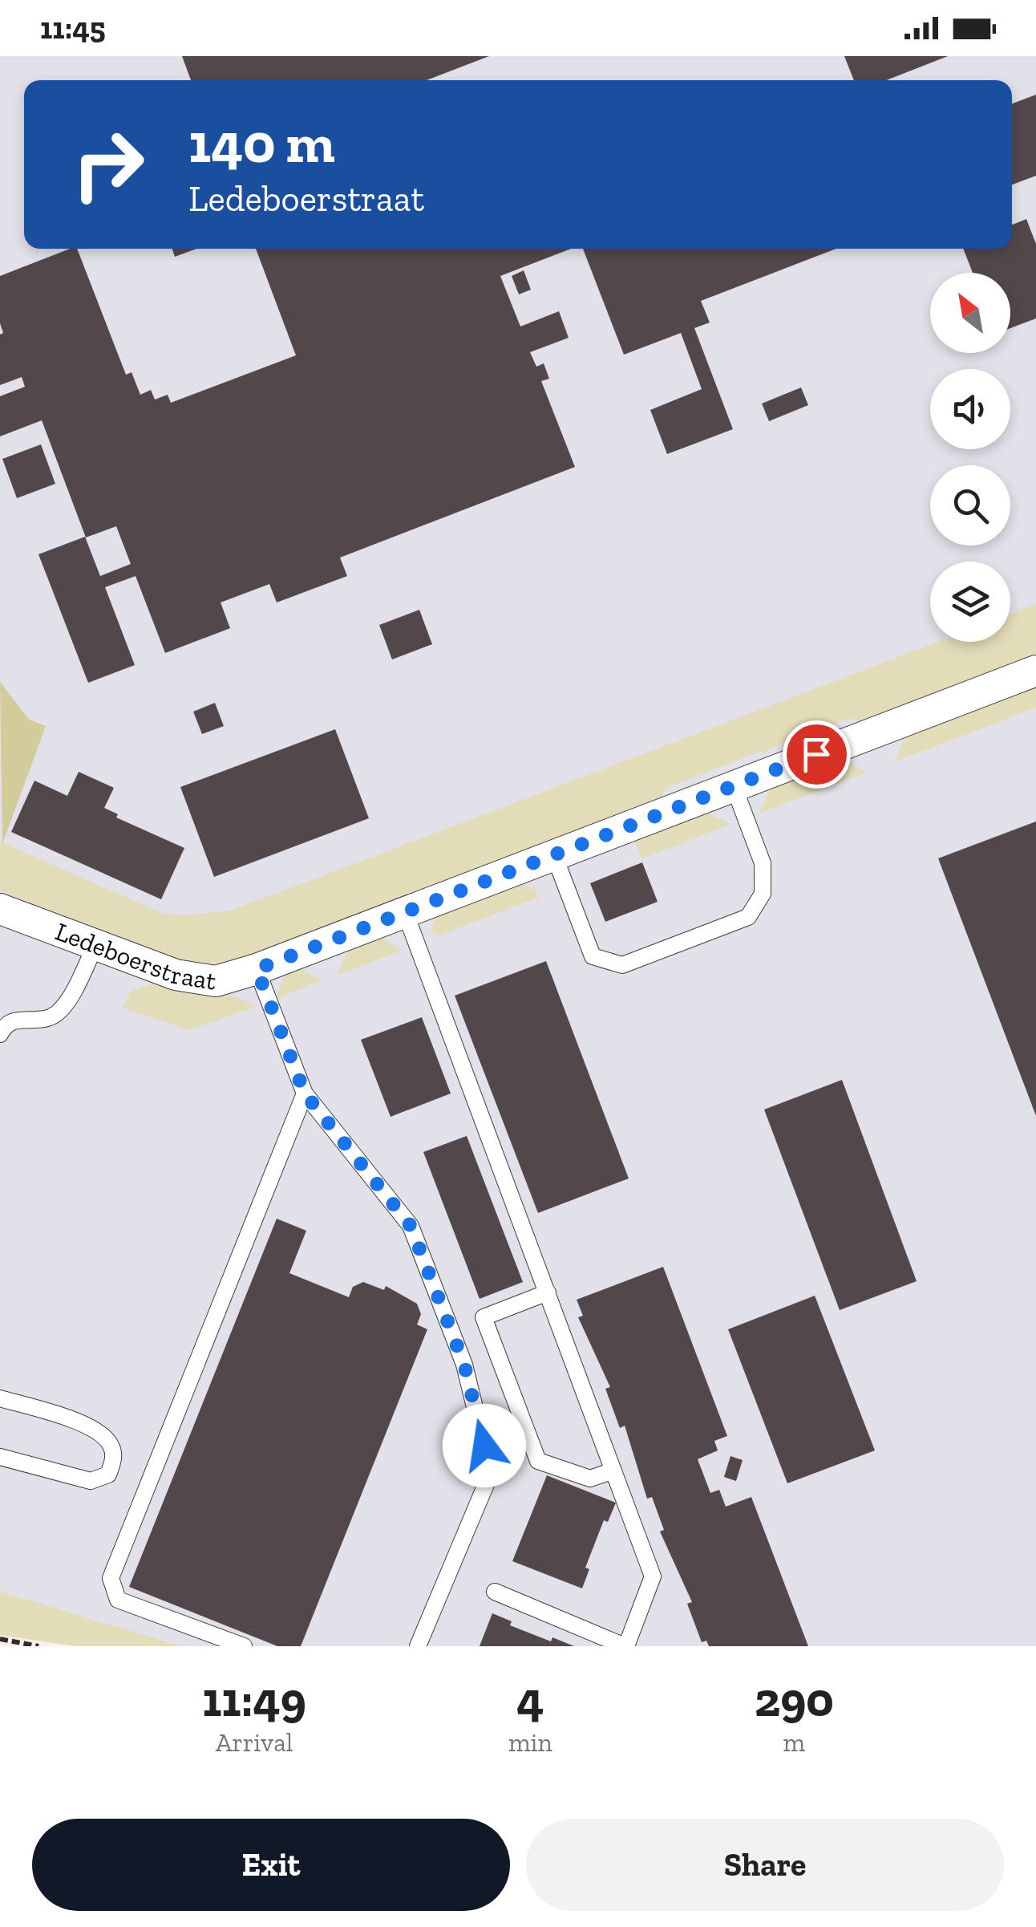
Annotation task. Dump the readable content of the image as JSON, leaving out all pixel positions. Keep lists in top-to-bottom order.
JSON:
{
  "streets": {
    "street": ["Ledeboerstraat"]
  },
  "north": "top left",
  "page": {
    "status": "11:45",
    "turn": ["140 m", "Ledeboerstraat"],
    "eta": [
      "11:49",
      "Arrival",
      "4",
      "min",
      "290",
      "m"
    ],
    "buttons": ["Exit", "Share"]
  }
}
